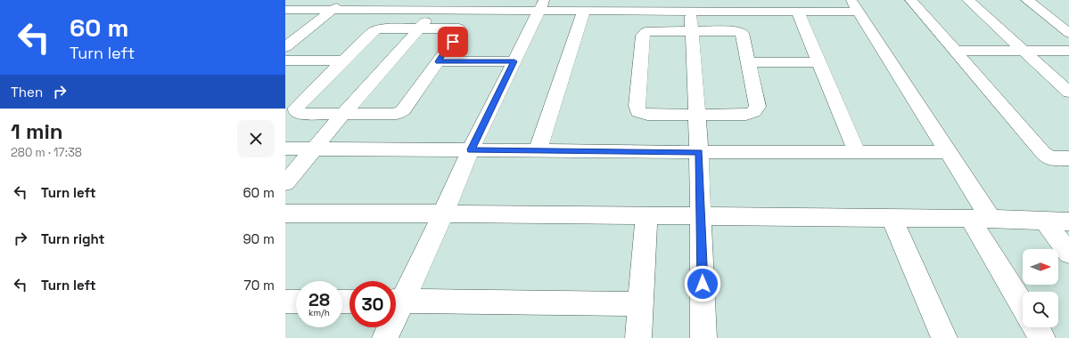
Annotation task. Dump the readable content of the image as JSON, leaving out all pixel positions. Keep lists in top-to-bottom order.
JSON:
{
  "north": "right",
  "page": {
    "turn": ["60 m", "Turn left"],
    "then": "Then",
    "heading": ["1 min", "280 m · 17:38"],
    "list": [
      {
        "name": "Turn left",
        "value": "60 m"
      },
      {
        "name": "Turn right",
        "value": "90 m"
      },
      {
        "name": "Turn left",
        "value": "70 m"
      }
    ],
    "speed": "28 km/h",
    "limit": "30"
  }
}
